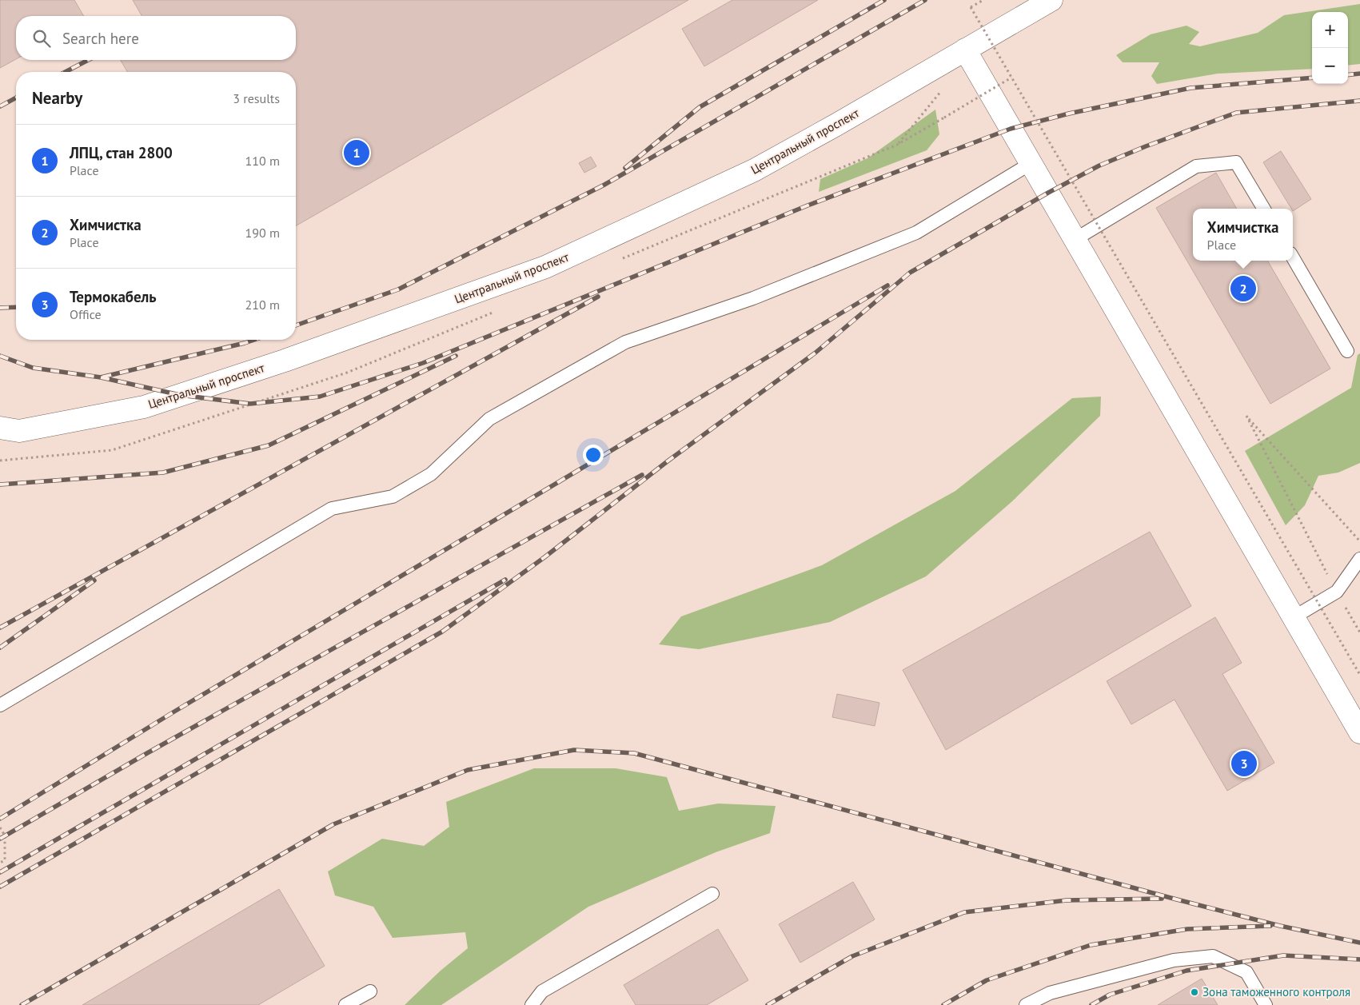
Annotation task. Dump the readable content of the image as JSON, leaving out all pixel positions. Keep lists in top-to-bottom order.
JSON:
{
  "streets": {
    "street": ["Центральный проспект"]
  },
  "places": ["Зона таможенного контроля"],
  "page": {
    "map_buttons": ["+", "−"],
    "search": "Search here",
    "heading": ["Nearby", "3 results"],
    "list": [
      {
        "mark": "1",
        "name": "ЛПЦ, стан 2800",
        "note": "Place",
        "value": "110 m"
      },
      {
        "mark": "2",
        "name": "Химчистка",
        "note": "Place",
        "value": "190 m"
      },
      {
        "mark": "3",
        "name": "Термокабель",
        "note": "Office",
        "value": "210 m"
      }
    ],
    "pins": ["1", "2", "3"],
    "popup": ["Химчистка", "Place"]
  }
}
